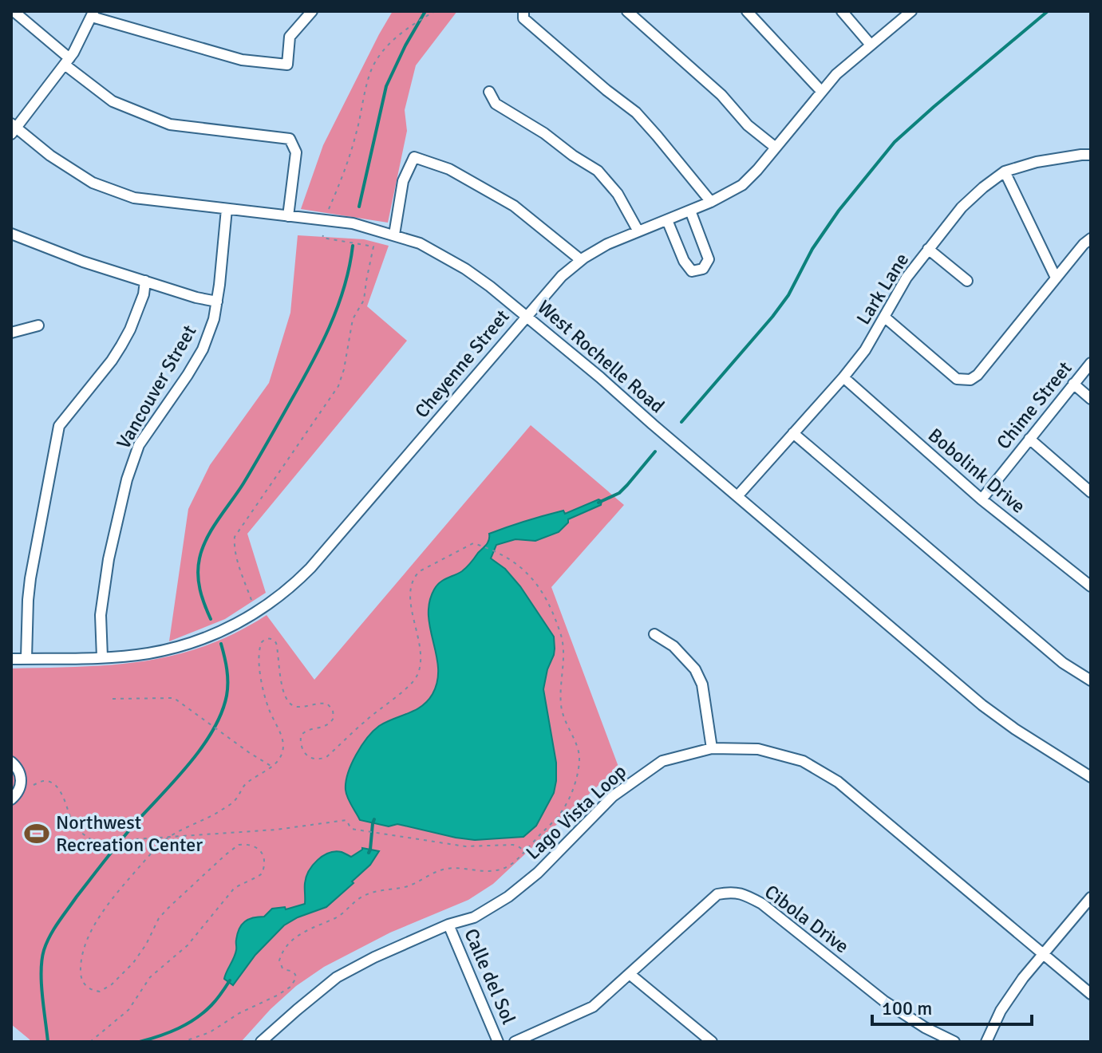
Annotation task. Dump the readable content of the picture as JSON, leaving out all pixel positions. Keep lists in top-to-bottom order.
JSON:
{
  "streets": {
    "street": [
      "Lark Lane",
      "West Rochelle Road",
      "Cheyenne Street",
      "Vancouver Street",
      "Chime Street",
      "Bobolink Drive",
      "Lago Vista Loop",
      "Cibola Drive",
      "Calle del Sol"
    ]
  },
  "crossings": [
    ["Lark Lane", "West Rochelle Road"],
    ["Lark Lane", "Bobolink Drive"],
    ["West Rochelle Road", "Cheyenne Street"],
    ["West Rochelle Road", "Vancouver Street"],
    ["Cheyenne Street", "Vancouver Street"],
    ["Chime Street", "Bobolink Drive"],
    ["Lago Vista Loop", "Calle del Sol"]
  ],
  "places": {
    "sports": ["Northwest Recreation Center"]
  },
  "scale_bar": "100 m"
}
